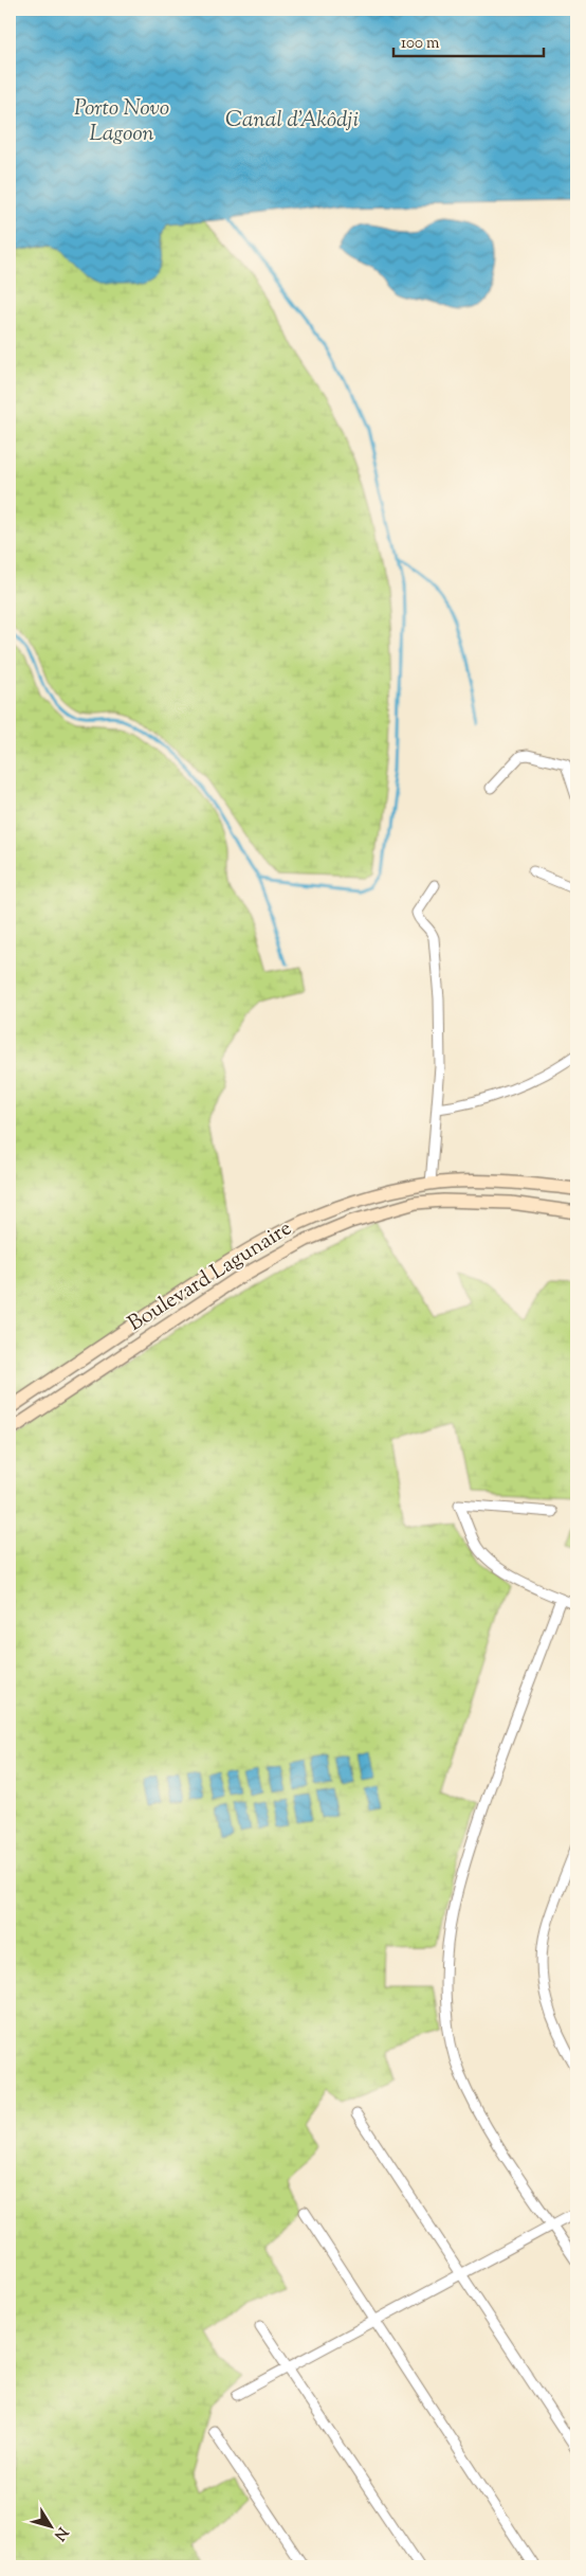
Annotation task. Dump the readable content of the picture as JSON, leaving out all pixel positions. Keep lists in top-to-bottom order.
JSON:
{
  "streets": {
    "main road": ["Boulevard Lagunaire"]
  },
  "water": ["Porto Novo Lagoon", "Canal d'Akôdji"],
  "scale_bar": "100 m",
  "north": "bottom right"
}
